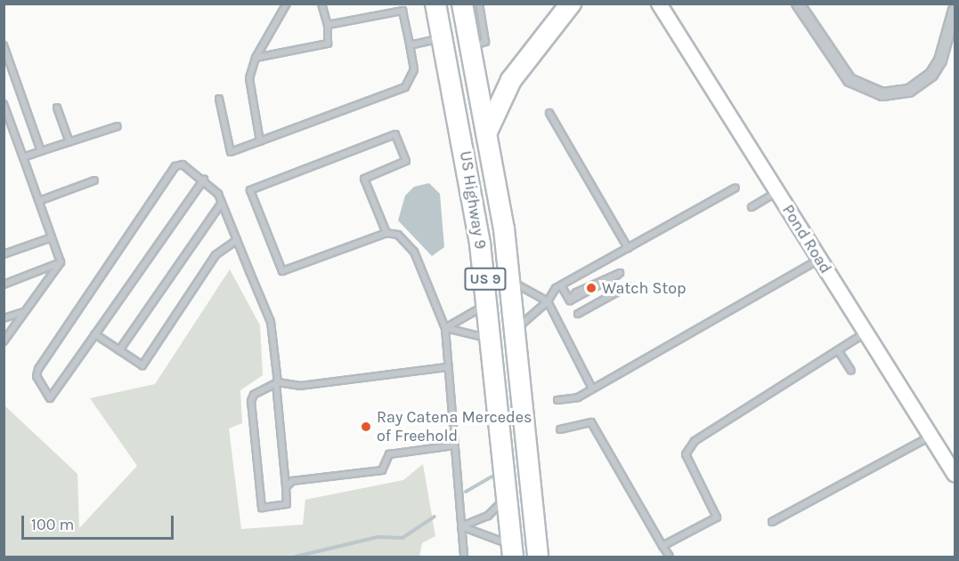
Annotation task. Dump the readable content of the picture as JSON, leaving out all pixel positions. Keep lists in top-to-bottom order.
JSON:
{
  "streets": {
    "highway": ["US Highway 9", "US 9"],
    "street": ["Pond Road"]
  },
  "places": ["Watch Stop", "Ray Catena Mercedes of Freehold"],
  "scale_bar": "100 m"
}
